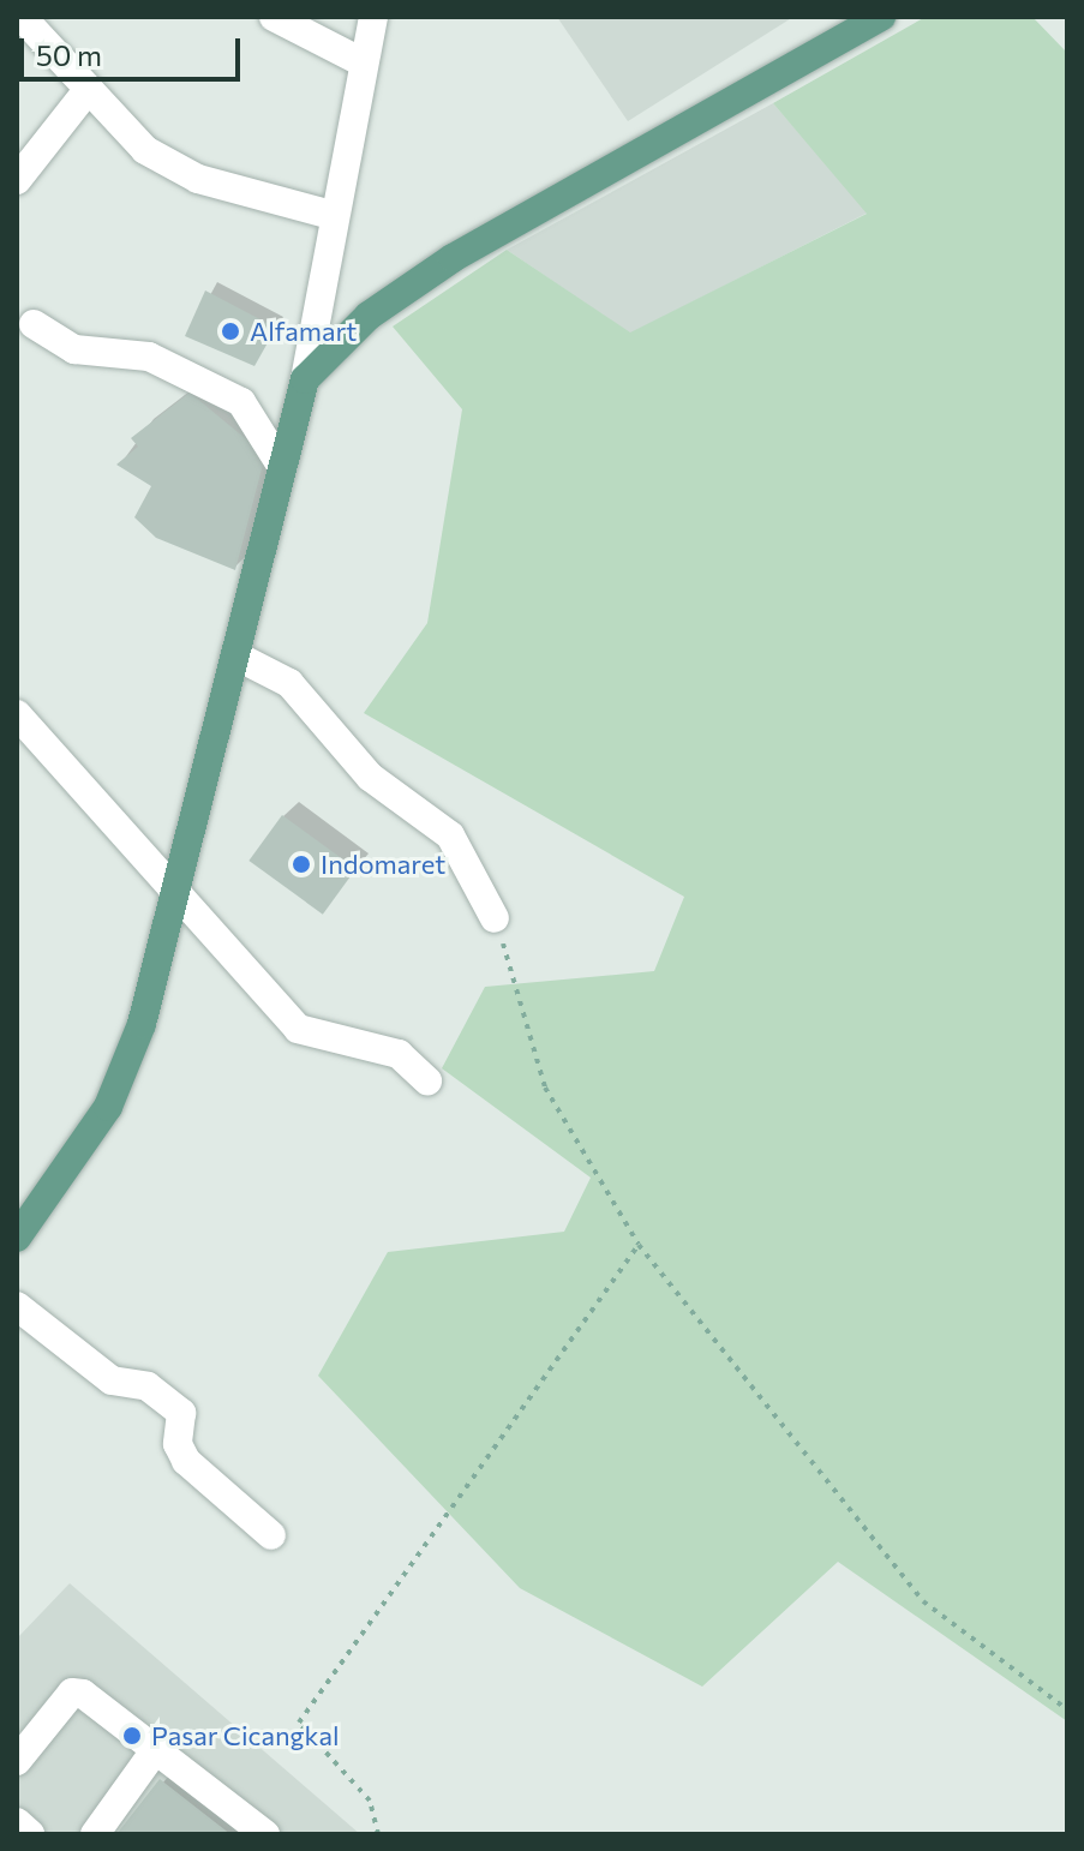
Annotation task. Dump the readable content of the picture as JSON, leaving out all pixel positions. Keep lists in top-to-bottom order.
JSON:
{
  "places": ["Alfamart", "Indomaret", "Pasar Cicangkal"],
  "scale_bar": "50 m"
}
